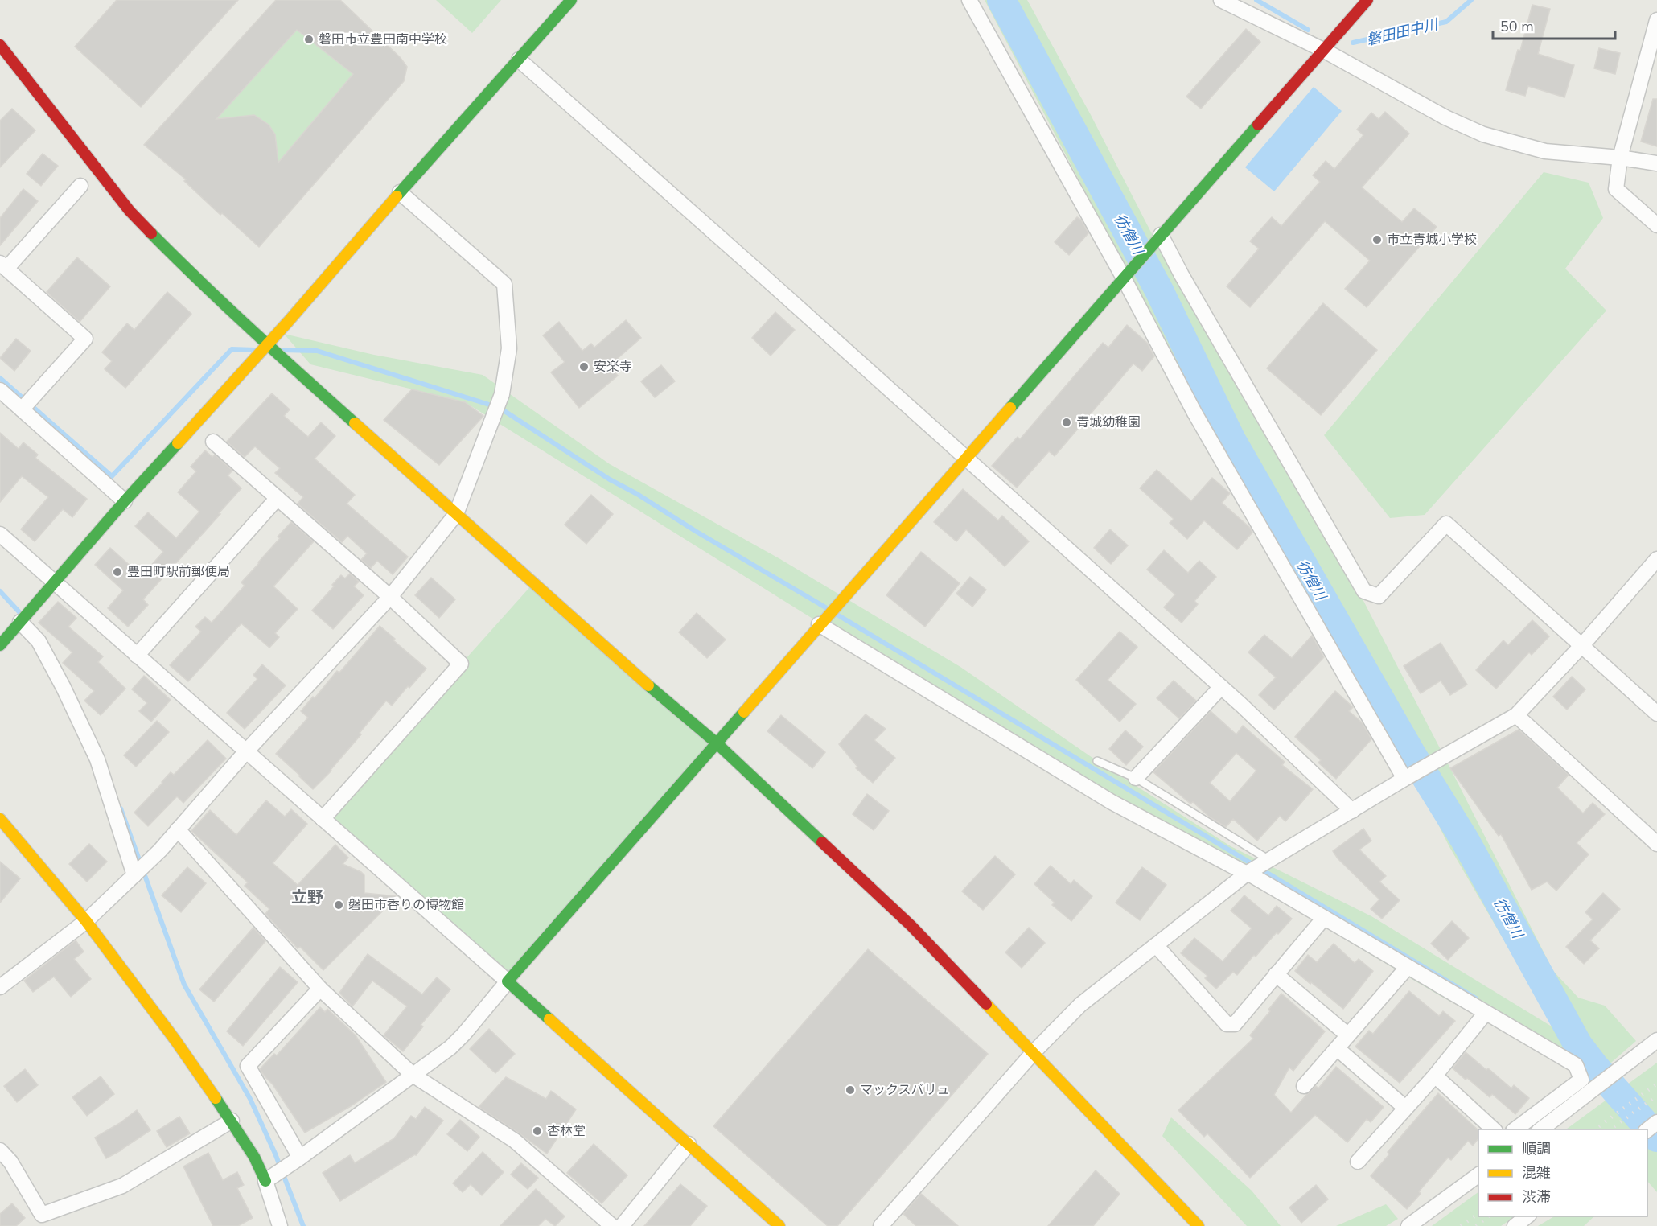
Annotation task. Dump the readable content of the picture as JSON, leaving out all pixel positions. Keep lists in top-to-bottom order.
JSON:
{
  "districts": ["立野"],
  "water": ["磐田田中川", "彷僧川"],
  "places": [
    "磐田市立豊田南中学校",
    "市立青城小学校",
    "安楽寺",
    "青城幼稚園",
    "豊田町駅前郵便局",
    "磐田市香りの博物館",
    "マックスバリュ",
    "杏林堂"
  ],
  "legend": ["順調", "混雑", "渋滞"],
  "scale_bar": "50 m"
}
